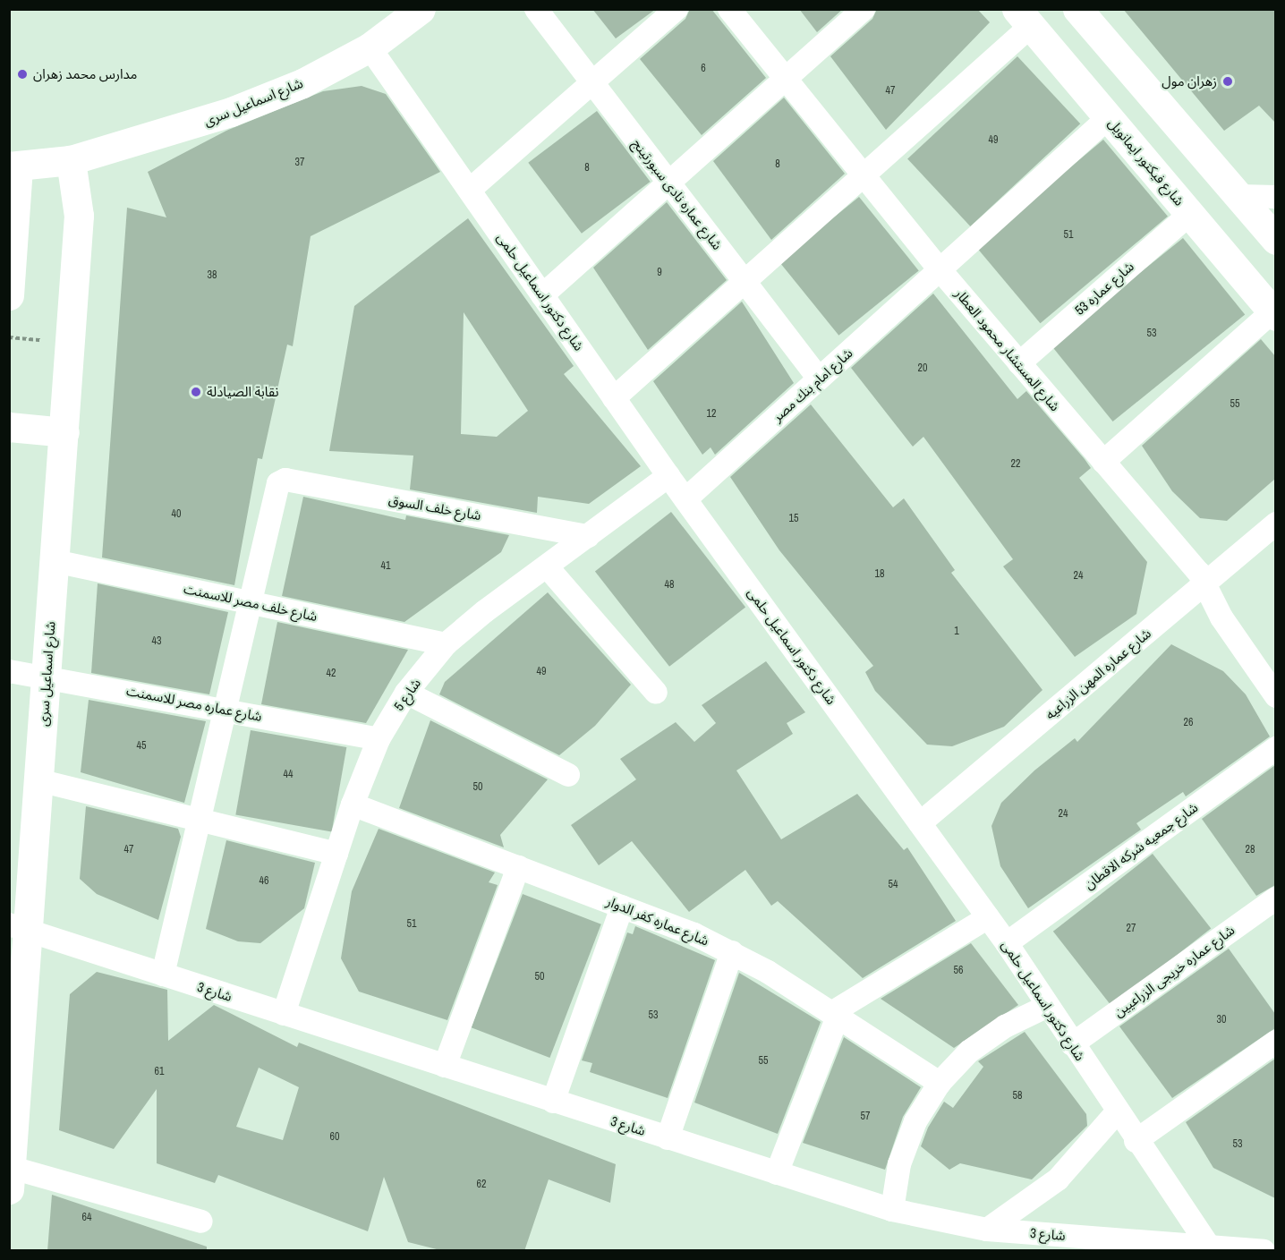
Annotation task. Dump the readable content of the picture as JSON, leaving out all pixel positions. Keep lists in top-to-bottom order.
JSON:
{
  "streets": {
    "street": [
      "شارع اسماعيل سرى",
      "شارع فيكتور ايمانويل",
      "شارع عماره نادى سبورتينج",
      "شارع عماره 53",
      "شارع دكتور اسماعيل حلمى",
      "شارع المستشار محمود العطار",
      "شارع امام بنك مصر",
      "شارع خلف السوق",
      "شارع خلف مصر للاسمنت",
      "شارع عماره المهن الزراعيه",
      "شارع 5",
      "شارع عماره مصر للاسمنت",
      "شارع جمعيه شركه الاقطان",
      "شارع عماره كفر الدوار",
      "شارع عماره خريجى الزراعيين",
      "شارع 3"
    ]
  },
  "crossings": [
    ["شارع اسماعيل سرى", "شارع دكتور اسماعيل حلمى"],
    ["شارع اسماعيل سرى", "شارع خلف مصر للاسمنت"],
    ["شارع اسماعيل سرى", "شارع عماره مصر للاسمنت"],
    ["شارع اسماعيل سرى", "شارع 3"],
    ["شارع فيكتور ايمانويل", "شارع عماره 53"],
    ["شارع فيكتور ايمانويل", "شارع امام بنك مصر"],
    ["شارع عماره نادى سبورتينج", "شارع امام بنك مصر"],
    ["شارع عماره 53", "شارع المستشار محمود العطار"],
    ["شارع دكتور اسماعيل حلمى", "شارع امام بنك مصر"],
    ["شارع دكتور اسماعيل حلمى", "شارع عماره المهن الزراعيه"],
    ["شارع دكتور اسماعيل حلمى", "شارع 5"],
    ["شارع دكتور اسماعيل حلمى", "شارع جمعيه شركه الاقطان"],
    ["شارع دكتور اسماعيل حلمى", "شارع عماره خريجى الزراعيين"],
    ["شارع دكتور اسماعيل حلمى", "شارع 3"],
    ["شارع المستشار محمود العطار", "شارع امام بنك مصر"],
    ["شارع المستشار محمود العطار", "شارع عماره المهن الزراعيه"],
    ["شارع خلف السوق", "شارع خلف مصر للاسمنت"],
    ["شارع خلف السوق", "شارع 5"],
    ["شارع خلف مصر للاسمنت", "شارع 5"],
    ["شارع 5", "شارع عماره مصر للاسمنت"],
    ["شارع 5", "شارع عماره كفر الدوار"],
    ["شارع 5", "شارع 3"]
  ],
  "places": ["مدارس محمد زهران", "زهران مول", "نقابة الصيادلة"],
  "house_numbers": [
    "6",
    "47",
    "49",
    "37",
    "8",
    "8",
    "51",
    "9",
    "38",
    "53",
    "20",
    "55",
    "12",
    "22",
    "40",
    "15",
    "41",
    "18",
    "24",
    "48",
    "1",
    "43",
    "49",
    "42",
    "26",
    "45",
    "44",
    "50",
    "24",
    "47",
    "28",
    "46",
    "54",
    "51",
    "27",
    "56",
    "50",
    "53",
    "30",
    "55",
    "61",
    "58",
    "57",
    "60",
    "53",
    "62",
    "64"
  ]
}
